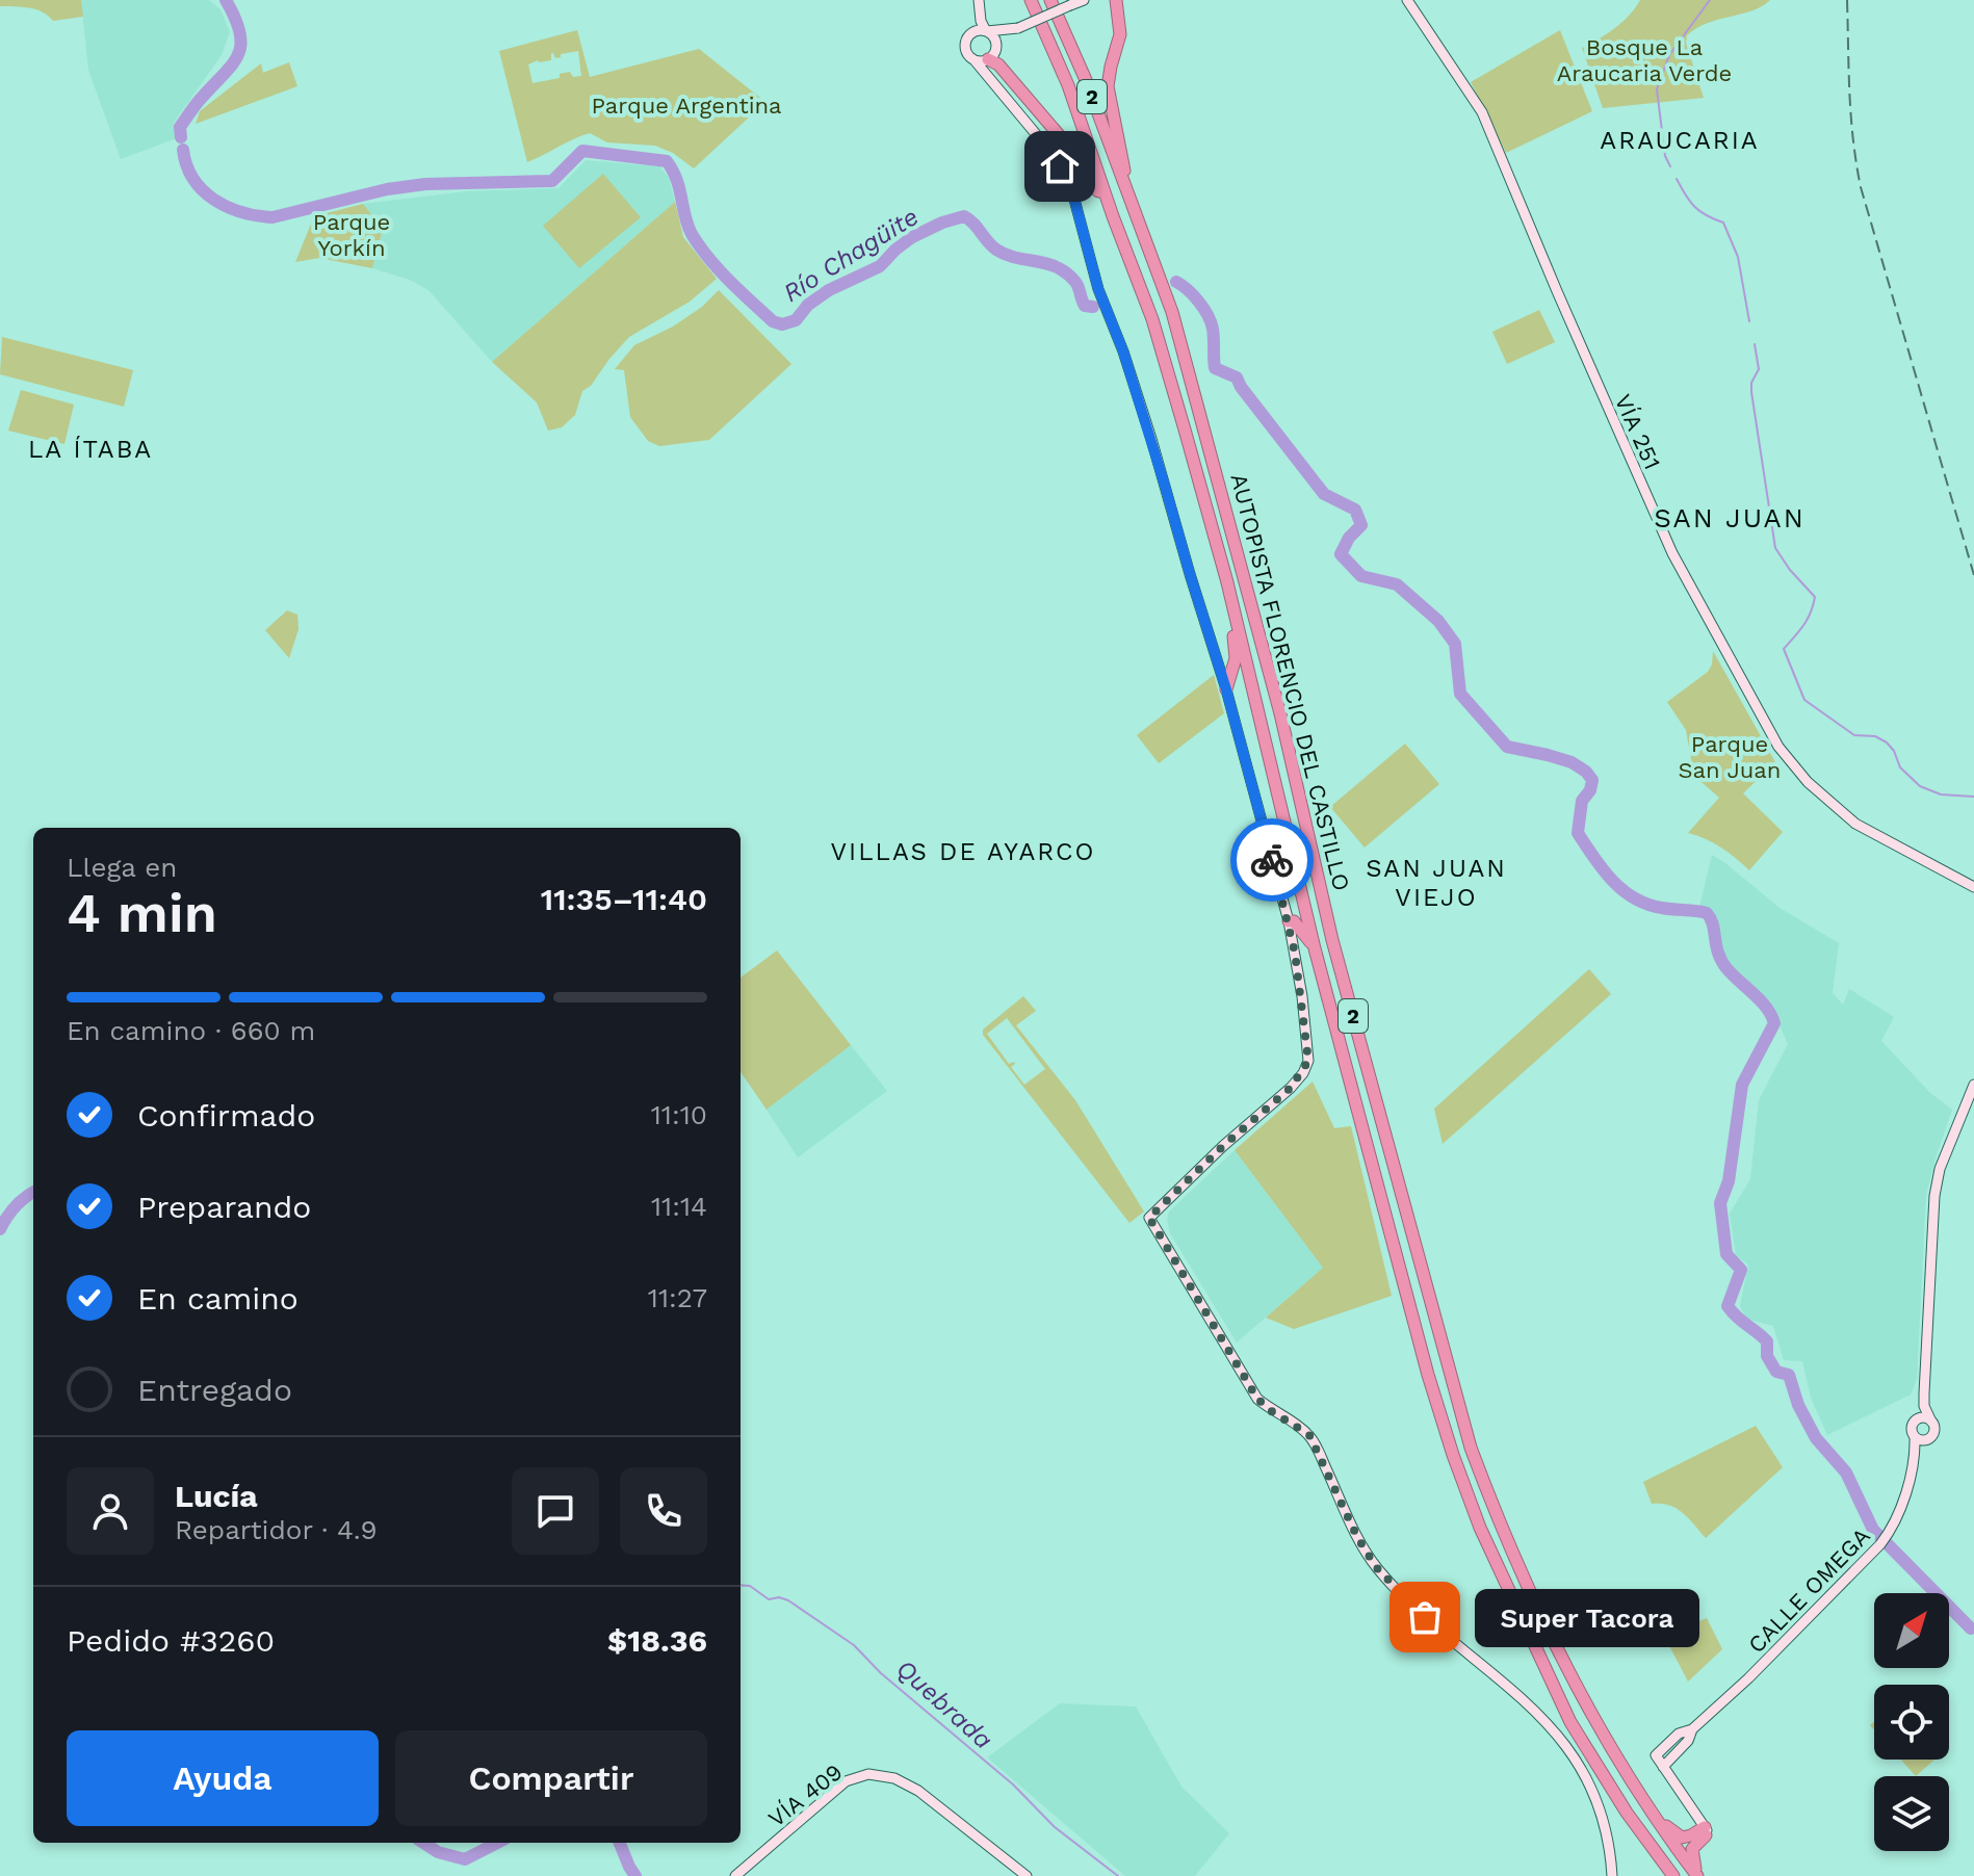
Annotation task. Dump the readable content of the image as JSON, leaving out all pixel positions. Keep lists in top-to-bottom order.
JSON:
{
  "streets": {
    "highway": ["2", "AUTOPISTA FLORENCIO DEL CASTILLO"],
    "street": ["VÍA 251", "CALLE OMEGA", "VÍA 409"]
  },
  "districts": [
    "ARAUCARIA",
    "LA ÍTABA",
    "SAN JUAN",
    "VILLAS DE AYARCO",
    "SAN JUAN VIEJO"
  ],
  "water": ["Río Chagüite", "Quebrada"],
  "parks": [
    "Bosque La Araucaria Verde",
    "Parque Argentina",
    "Parque Yorkín",
    "Parque San Juan"
  ],
  "places": ["Super Tacora"],
  "north": "top right",
  "page": {
    "heading": ["4 min", "Llega en", "11:35–11:40"],
    "panel": [
      "Lucía",
      "Repartidor · 4.9",
      "Pedido #3260",
      "$18.36"
    ],
    "bar": "En camino · 660 m",
    "list": [
      ["Confirmado", "11:10"],
      ["Preparando", "11:14"],
      ["En camino", "11:27"],
      "Entregado"
    ],
    "bubble": "Super Tacora",
    "buttons": ["Ayuda", "Compartir"]
  }
}
